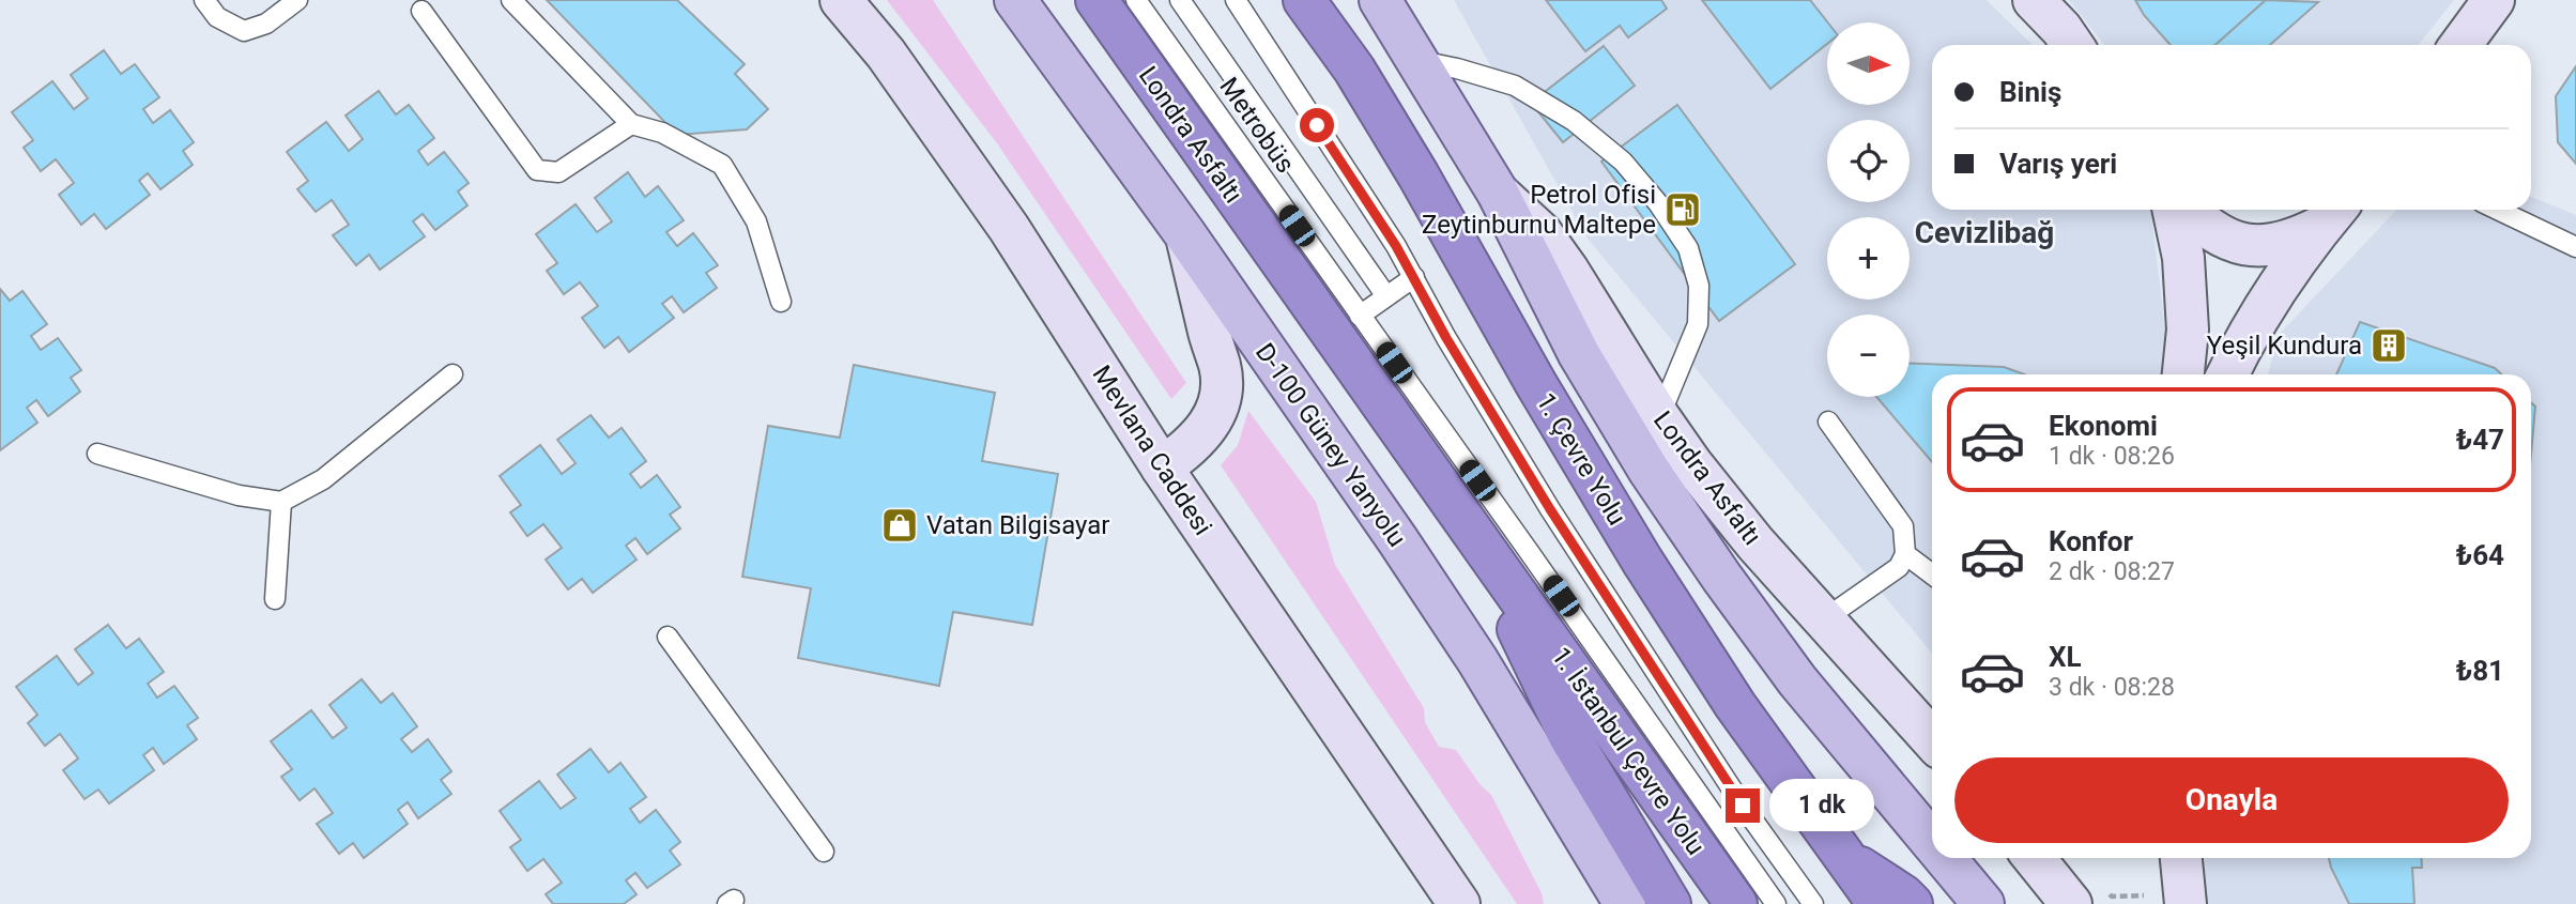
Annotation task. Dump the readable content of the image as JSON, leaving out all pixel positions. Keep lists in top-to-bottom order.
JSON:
{
  "streets": {
    "highway": ["Londra Asfaltı", "1. Çevre Yolu", "1. İstanbul Çevre Yolu"],
    "main road": ["D-100 Güney Yanyolu", "Mevlana Caddesi"],
    "lane": ["Metrobüs"]
  },
  "crossings": [
    ["Londra Asfaltı", "1. İstanbul Çevre Yolu"]
  ],
  "districts": ["Cevizlibağ"],
  "places": {
    "fuel station": ["Petrol Ofisi Zeytinburnu Maltepe"],
    "building": ["Yeşil Kundura"],
    "shop": ["Vatan Bilgisayar"]
  },
  "north": "right",
  "page": {
    "map_buttons": ["+", "−"],
    "banner": ["Biniş", "Varış yeri"],
    "list": [
      {
        "name": "Ekonomi",
        "note": "1 dk · 08:26",
        "value": "₺47"
      },
      {
        "name": "Konfor",
        "note": "2 dk · 08:27",
        "value": "₺64"
      },
      {
        "name": "XL",
        "note": "3 dk · 08:28",
        "value": "₺81"
      }
    ],
    "buttons": "Onayla",
    "bubble": "1 dk"
  }
}
